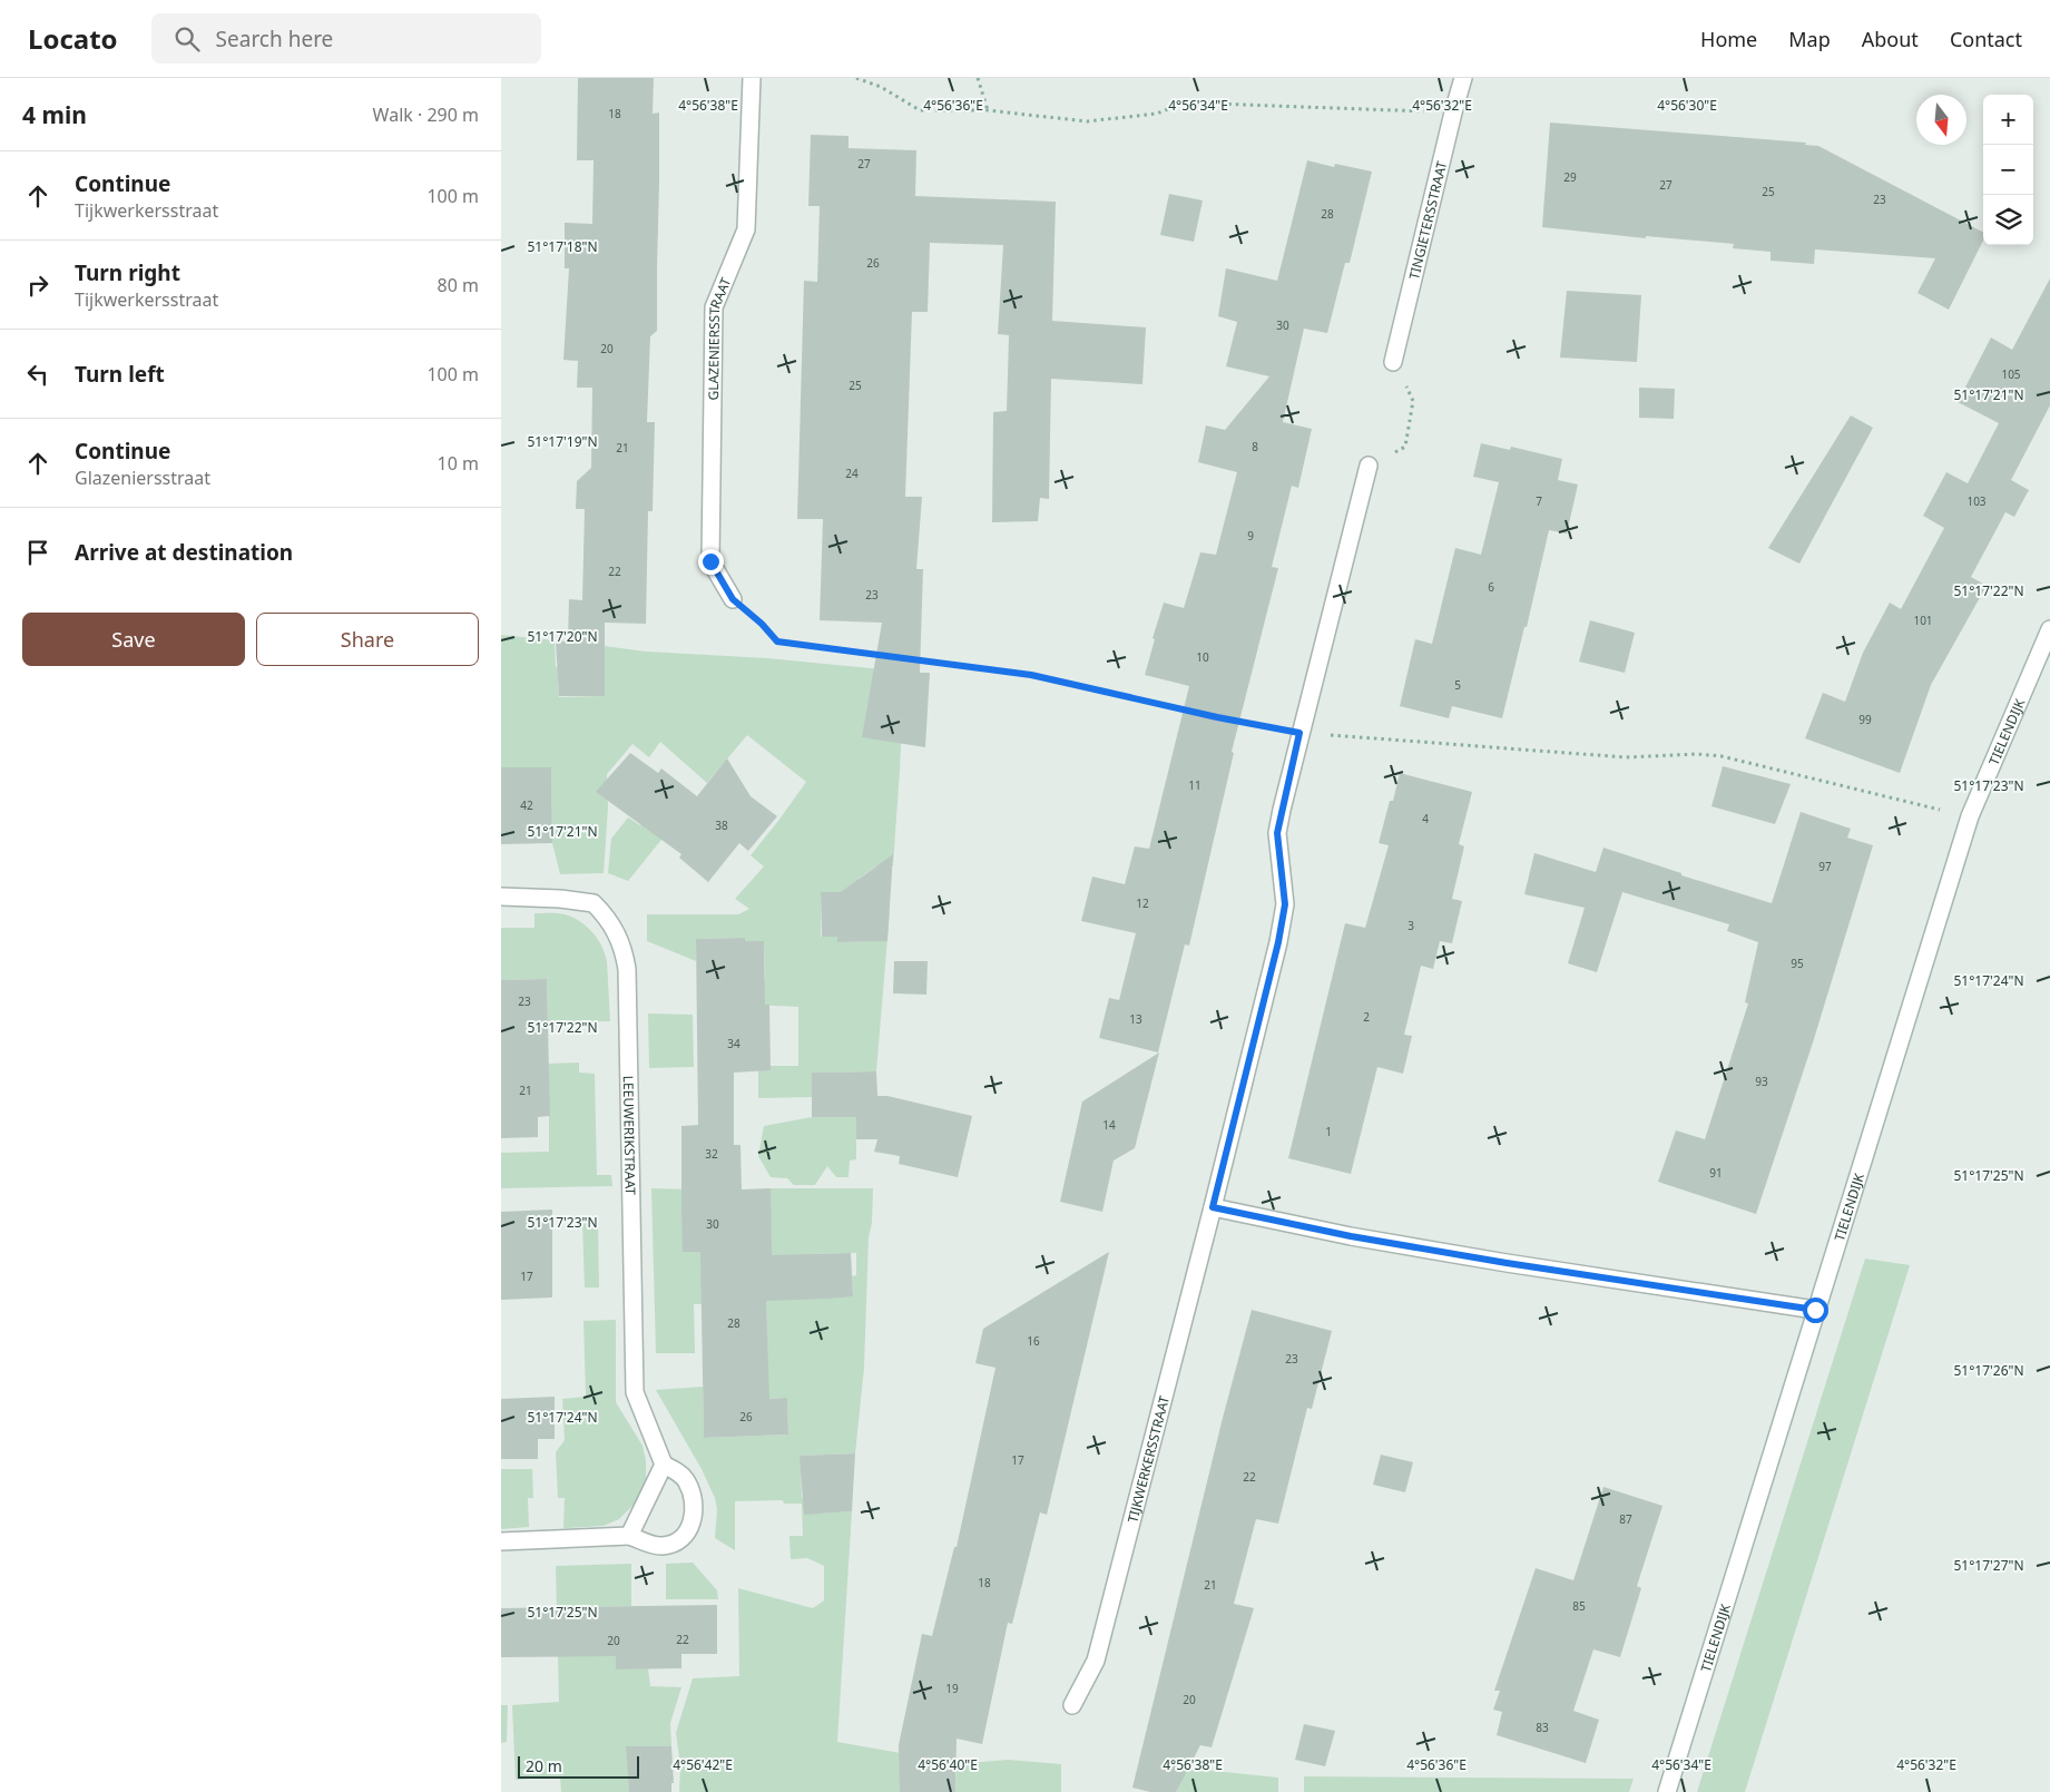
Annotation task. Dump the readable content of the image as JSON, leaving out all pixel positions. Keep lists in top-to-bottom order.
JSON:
{
  "streets": {
    "street": [
      "TINGIETERSSTRAAT",
      "GLAZENIERSSTRAAT",
      "TIELENDIJK",
      "LEEUWERIKSTRAAT",
      "TIJKWERKERSSTRAAT"
    ]
  },
  "house_numbers": [
    "18",
    "27",
    "29",
    "27",
    "25",
    "23",
    "28",
    "26",
    "30",
    "20",
    "105",
    "25",
    "8",
    "21",
    "24",
    "7",
    "103",
    "9",
    "22",
    "6",
    "23",
    "101",
    "10",
    "5",
    "99",
    "11",
    "42",
    "4",
    "38",
    "97",
    "12",
    "3",
    "95",
    "23",
    "2",
    "13",
    "34",
    "93",
    "21",
    "14",
    "1",
    "32",
    "91",
    "30",
    "17",
    "28",
    "16",
    "23",
    "26",
    "17",
    "22",
    "87",
    "18",
    "21",
    "85",
    "22",
    "20",
    "19",
    "20",
    "83"
  ],
  "scale_bar": "20 m",
  "north": "bottom",
  "page": {
    "header": "Locato",
    "search": "Search here",
    "nav": [
      "Home",
      "Map",
      "About",
      "Contact"
    ],
    "heading": ["4 min", "Walk · 290 m"],
    "map_buttons": ["+", "−"],
    "list": [
      ["Continue", "Tijkwerkersstraat", "100 m"],
      ["Turn right", "Tijkwerkersstraat", "80 m"],
      ["Turn left", "100 m"],
      ["Continue", "Glazeniersstraat", "10 m"],
      "Arrive at destination"
    ],
    "buttons": ["Save", "Share"],
    "scale": "20 m"
  },
  "coordinates": [
    "4°56'38\"E",
    "4°56'36\"E",
    "4°56'34\"E",
    "4°56'32\"E",
    "4°56'30\"E",
    "51°17'18\"N",
    "51°17'21\"N",
    "51°17'19\"N",
    "51°17'22\"N",
    "51°17'20\"N",
    "51°17'23\"N",
    "51°17'24\"N",
    "51°17'25\"N",
    "51°17'26\"N",
    "51°17'27\"N",
    "4°56'42\"E",
    "4°56'40\"E"
  ]
}
